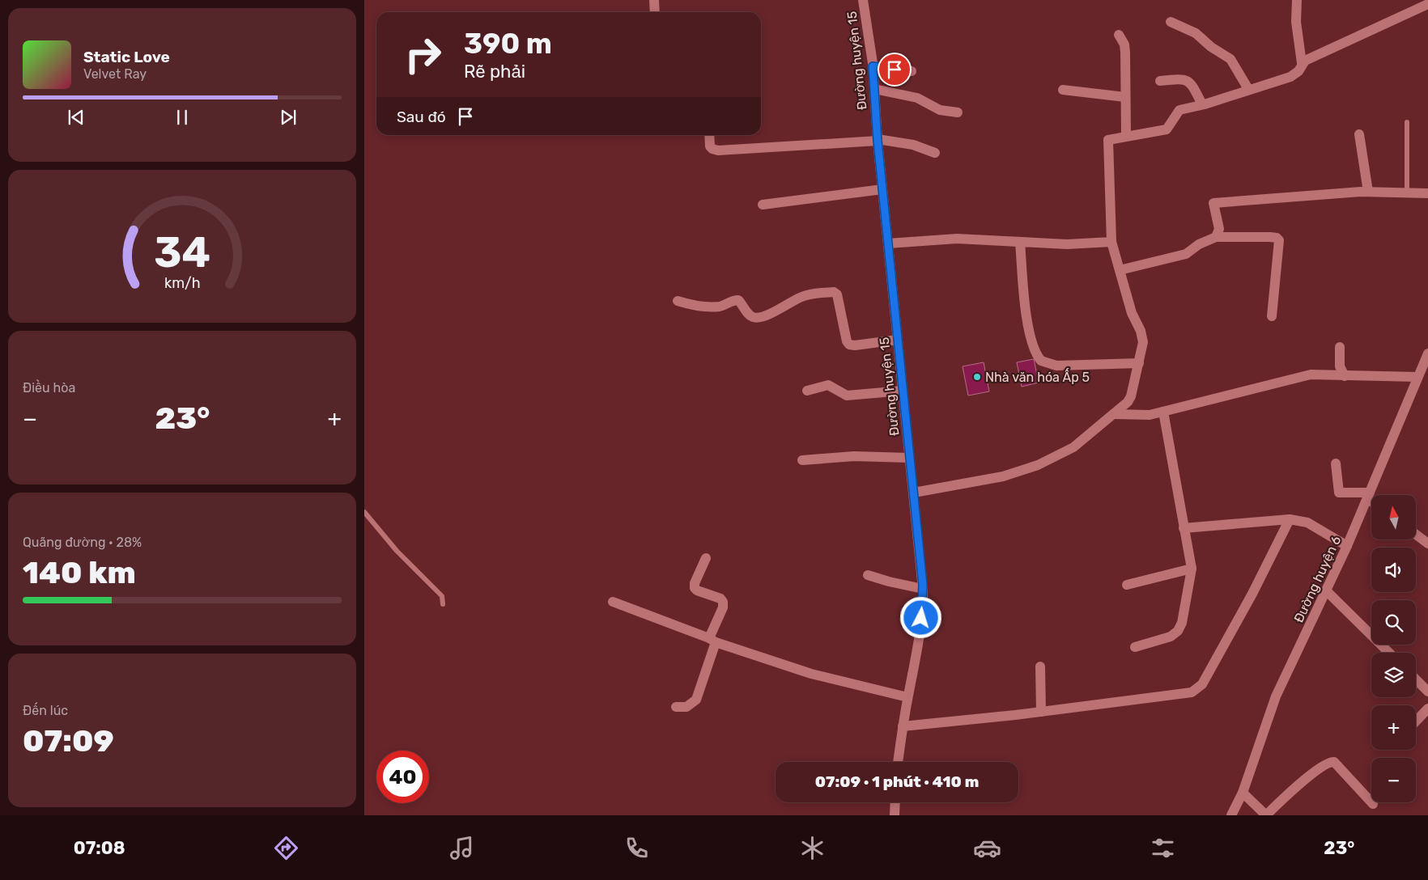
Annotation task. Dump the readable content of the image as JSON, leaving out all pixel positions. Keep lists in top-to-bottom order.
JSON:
{
  "streets": {
    "street": ["Đường huyện 15", "Đường huyện 6"]
  },
  "places": ["Nhà văn hóa Ấp 5"],
  "north": "top",
  "page": {
    "turn": ["390 m", "Rẽ phải"],
    "song": ["Static Love", "Velvet Ray"],
    "then": "Sau đó",
    "tile": [
      "Điều hòa",
      ["Quãng đường · 28%", "140 km"],
      ["Đến lúc", "07:09"]
    ],
    "heat": ["−", "23°", "+"],
    "map_buttons": ["+", "−"],
    "limit": "40",
    "trip": "07:09 · 1 phút · 410 m",
    "tabs": ["07:08", "23°"],
    "gauge": ["34", "km/h"]
  }
}
